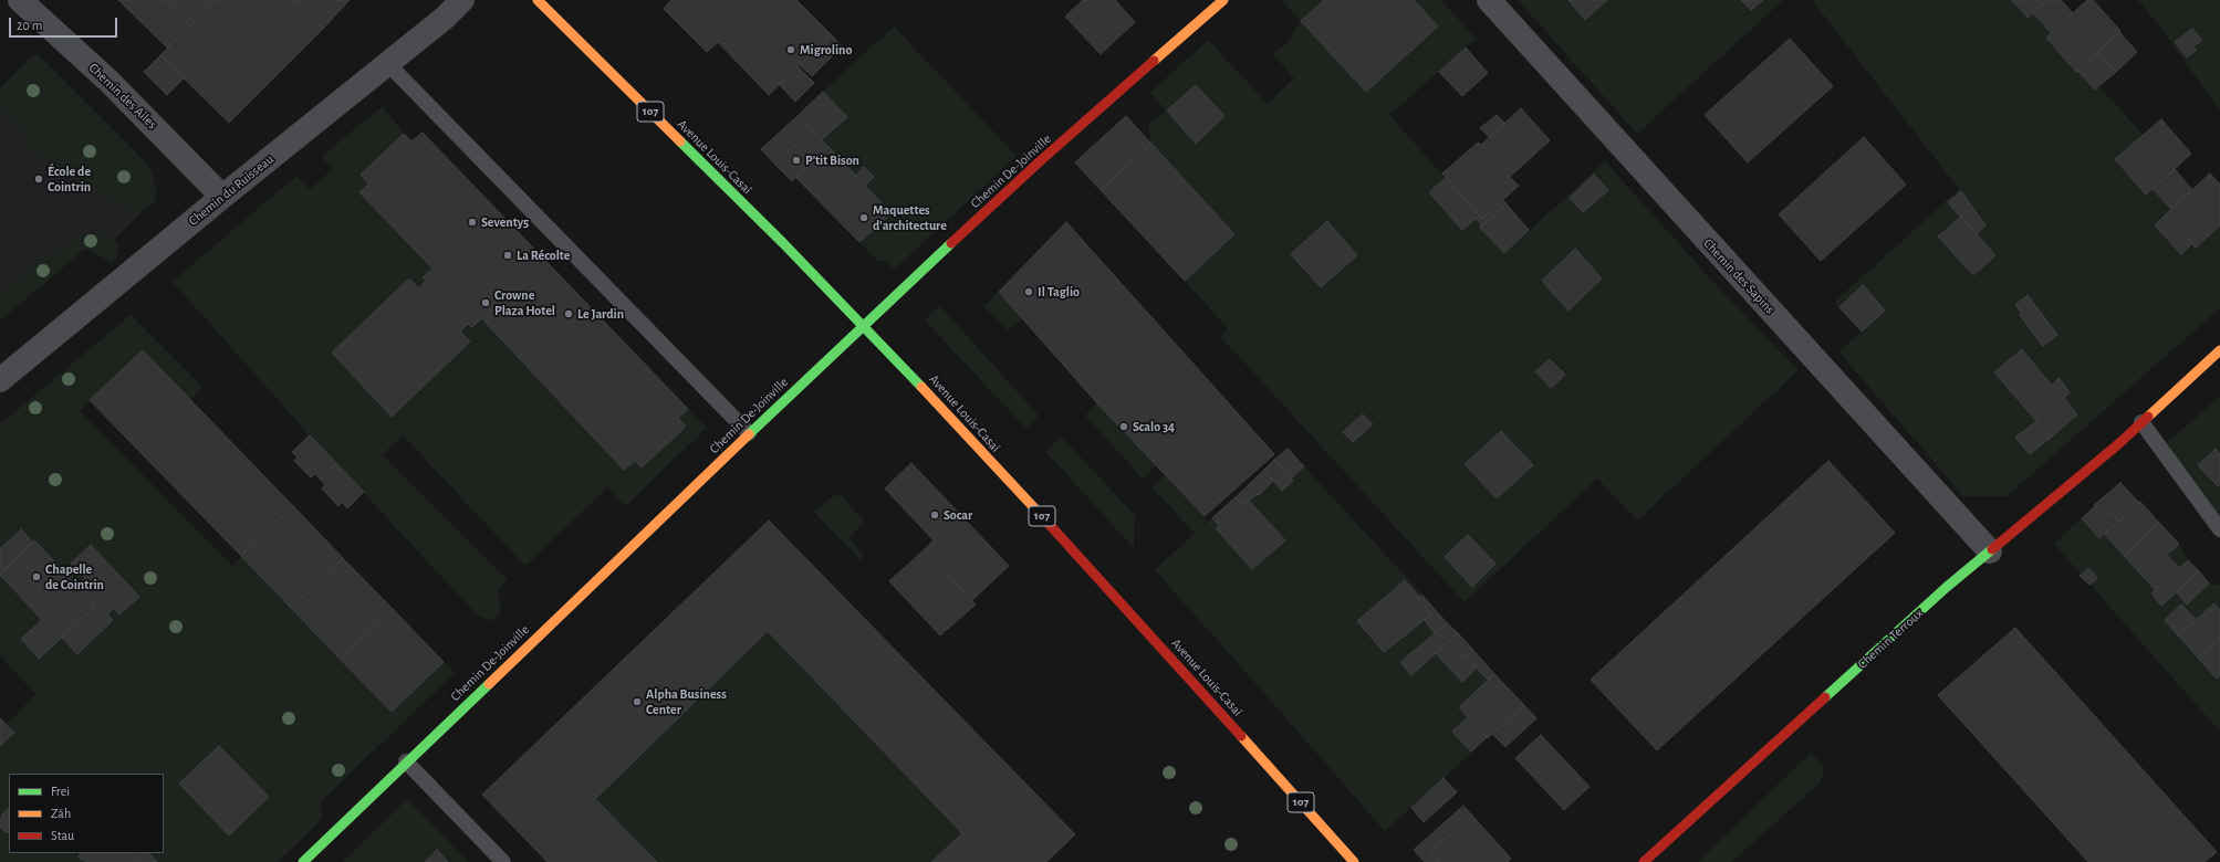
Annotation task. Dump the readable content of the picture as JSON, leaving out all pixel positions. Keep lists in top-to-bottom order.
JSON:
{
  "streets": {
    "street": [
      "Chemin des Ailes",
      "107",
      "Avenue Louis-Casaï",
      "Chemin De-Joinville",
      "Chemin du Ruisseau",
      "Chemin des Sapins",
      "Chemin Terroux"
    ]
  },
  "crossings": [
    ["Chemin des Ailes", "Chemin du Ruisseau"],
    ["Avenue Louis-Casaï", "Chemin De-Joinville"],
    ["Chemin des Sapins", "Chemin Terroux"]
  ],
  "places": [
    "Migrolino",
    "P'tit Bison",
    "École de Cointrin",
    "Maquettes d'architecture",
    "Seventy5",
    "La Récolte",
    "Il Taglio",
    "Crowne Plaza Hotel",
    "Le Jardin",
    "Scalo 34",
    "Socar",
    "Chapelle de Cointrin",
    "Alpha Business Center"
  ],
  "legend": ["Frei", "Zäh", "Stau"],
  "scale_bar": "20 m"
}
